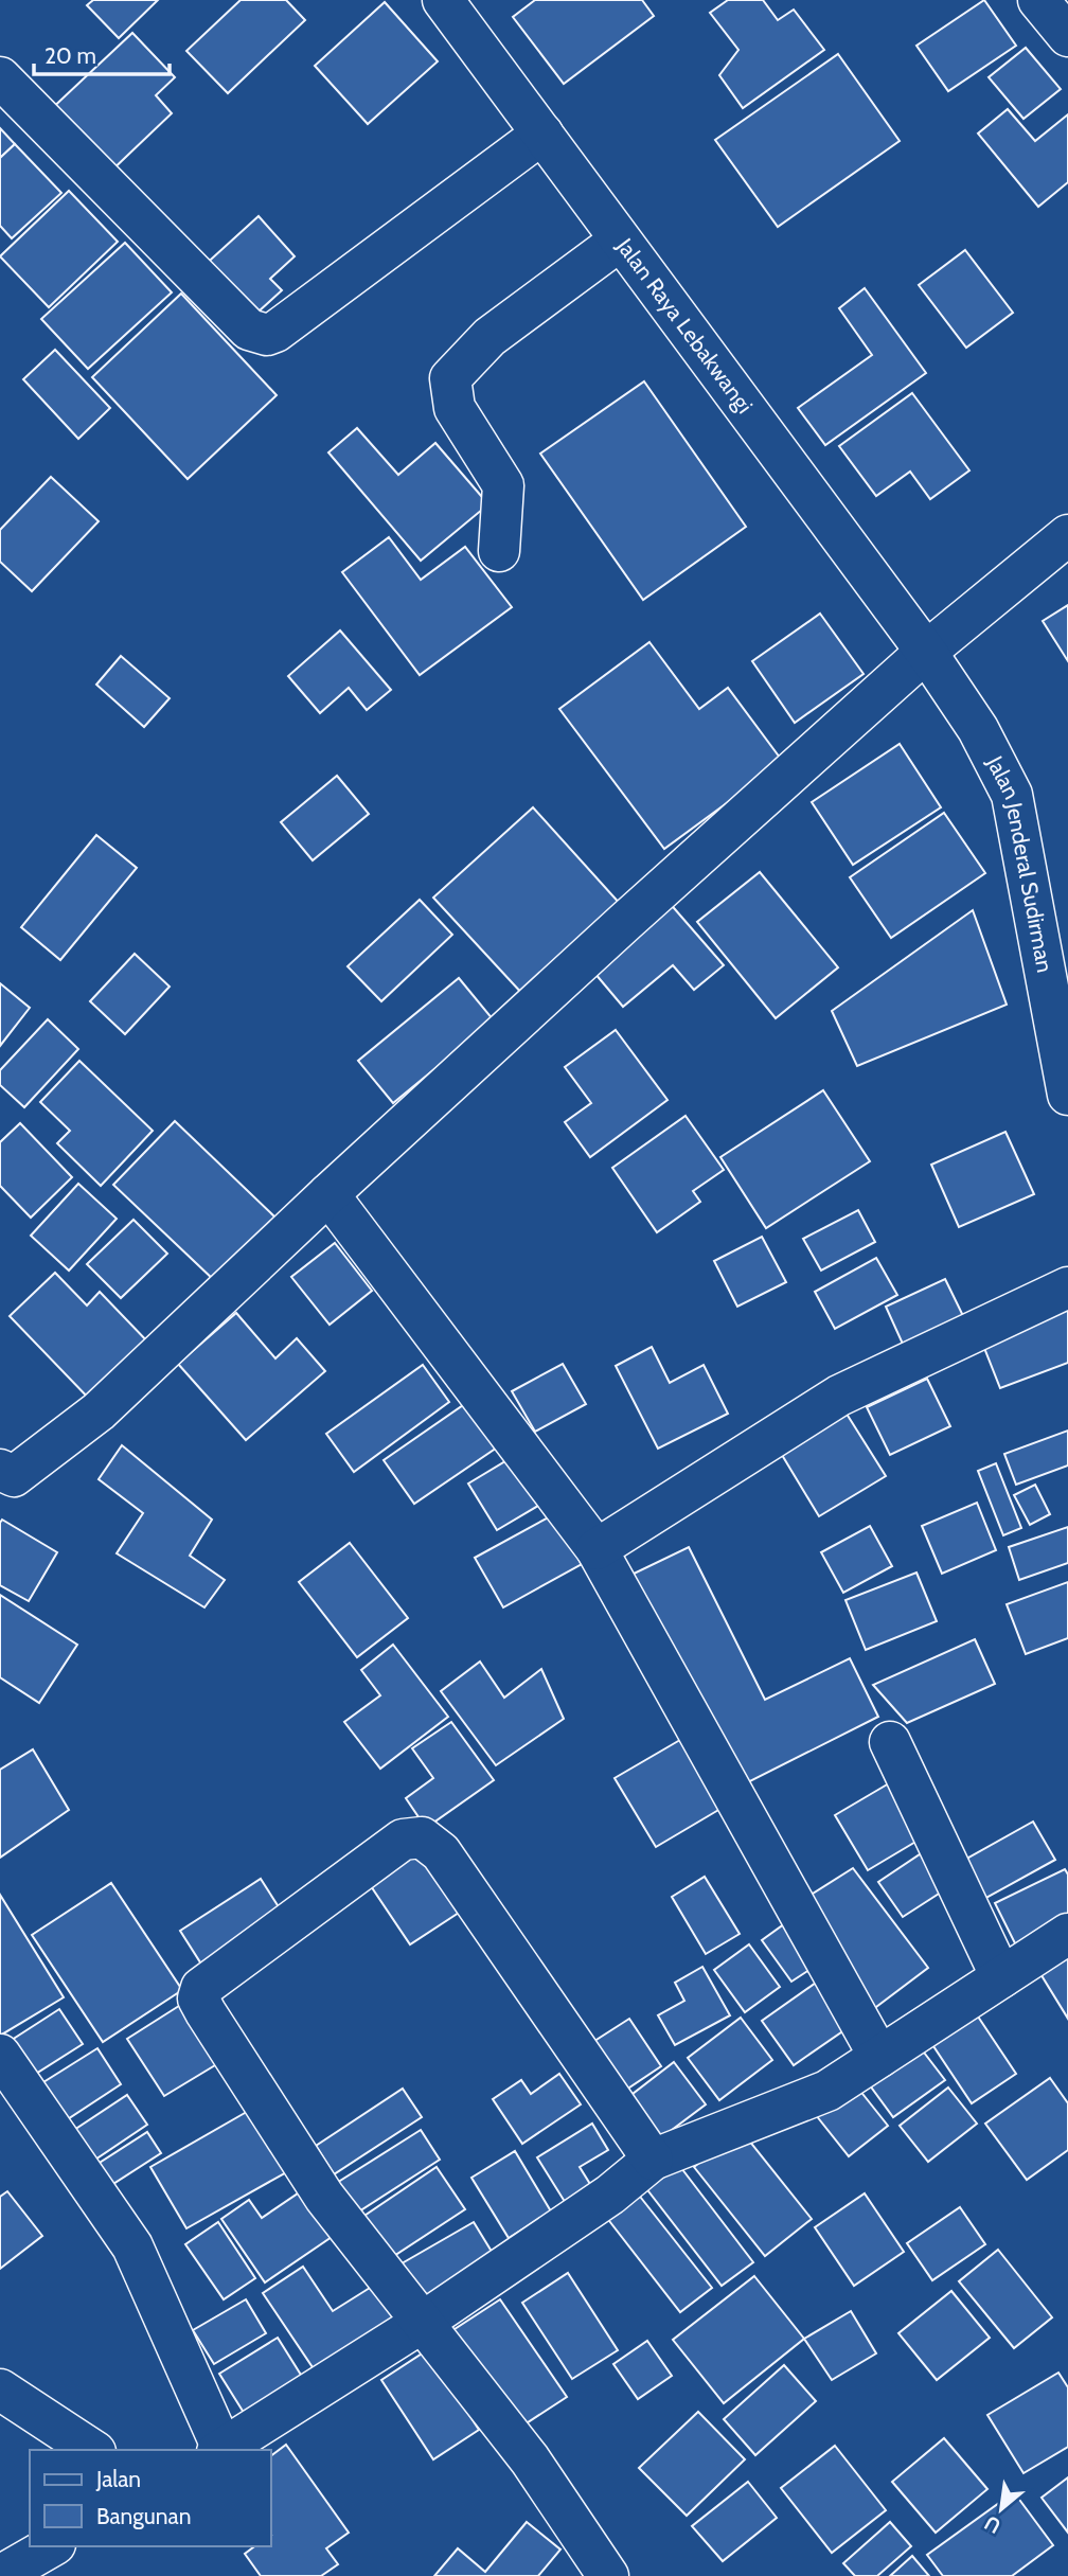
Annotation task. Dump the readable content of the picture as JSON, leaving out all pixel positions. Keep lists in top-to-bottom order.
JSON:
{
  "streets": {
    "street": ["Jalan Raya Lebakwangi", "Jalan Jenderal Sudirman"]
  },
  "crossings": [
    ["Jalan Raya Lebakwangi", "Jalan Jenderal Sudirman"]
  ],
  "legend": ["Jalan", "Bangunan"],
  "scale_bar": "20 m",
  "north": "bottom left"
}
